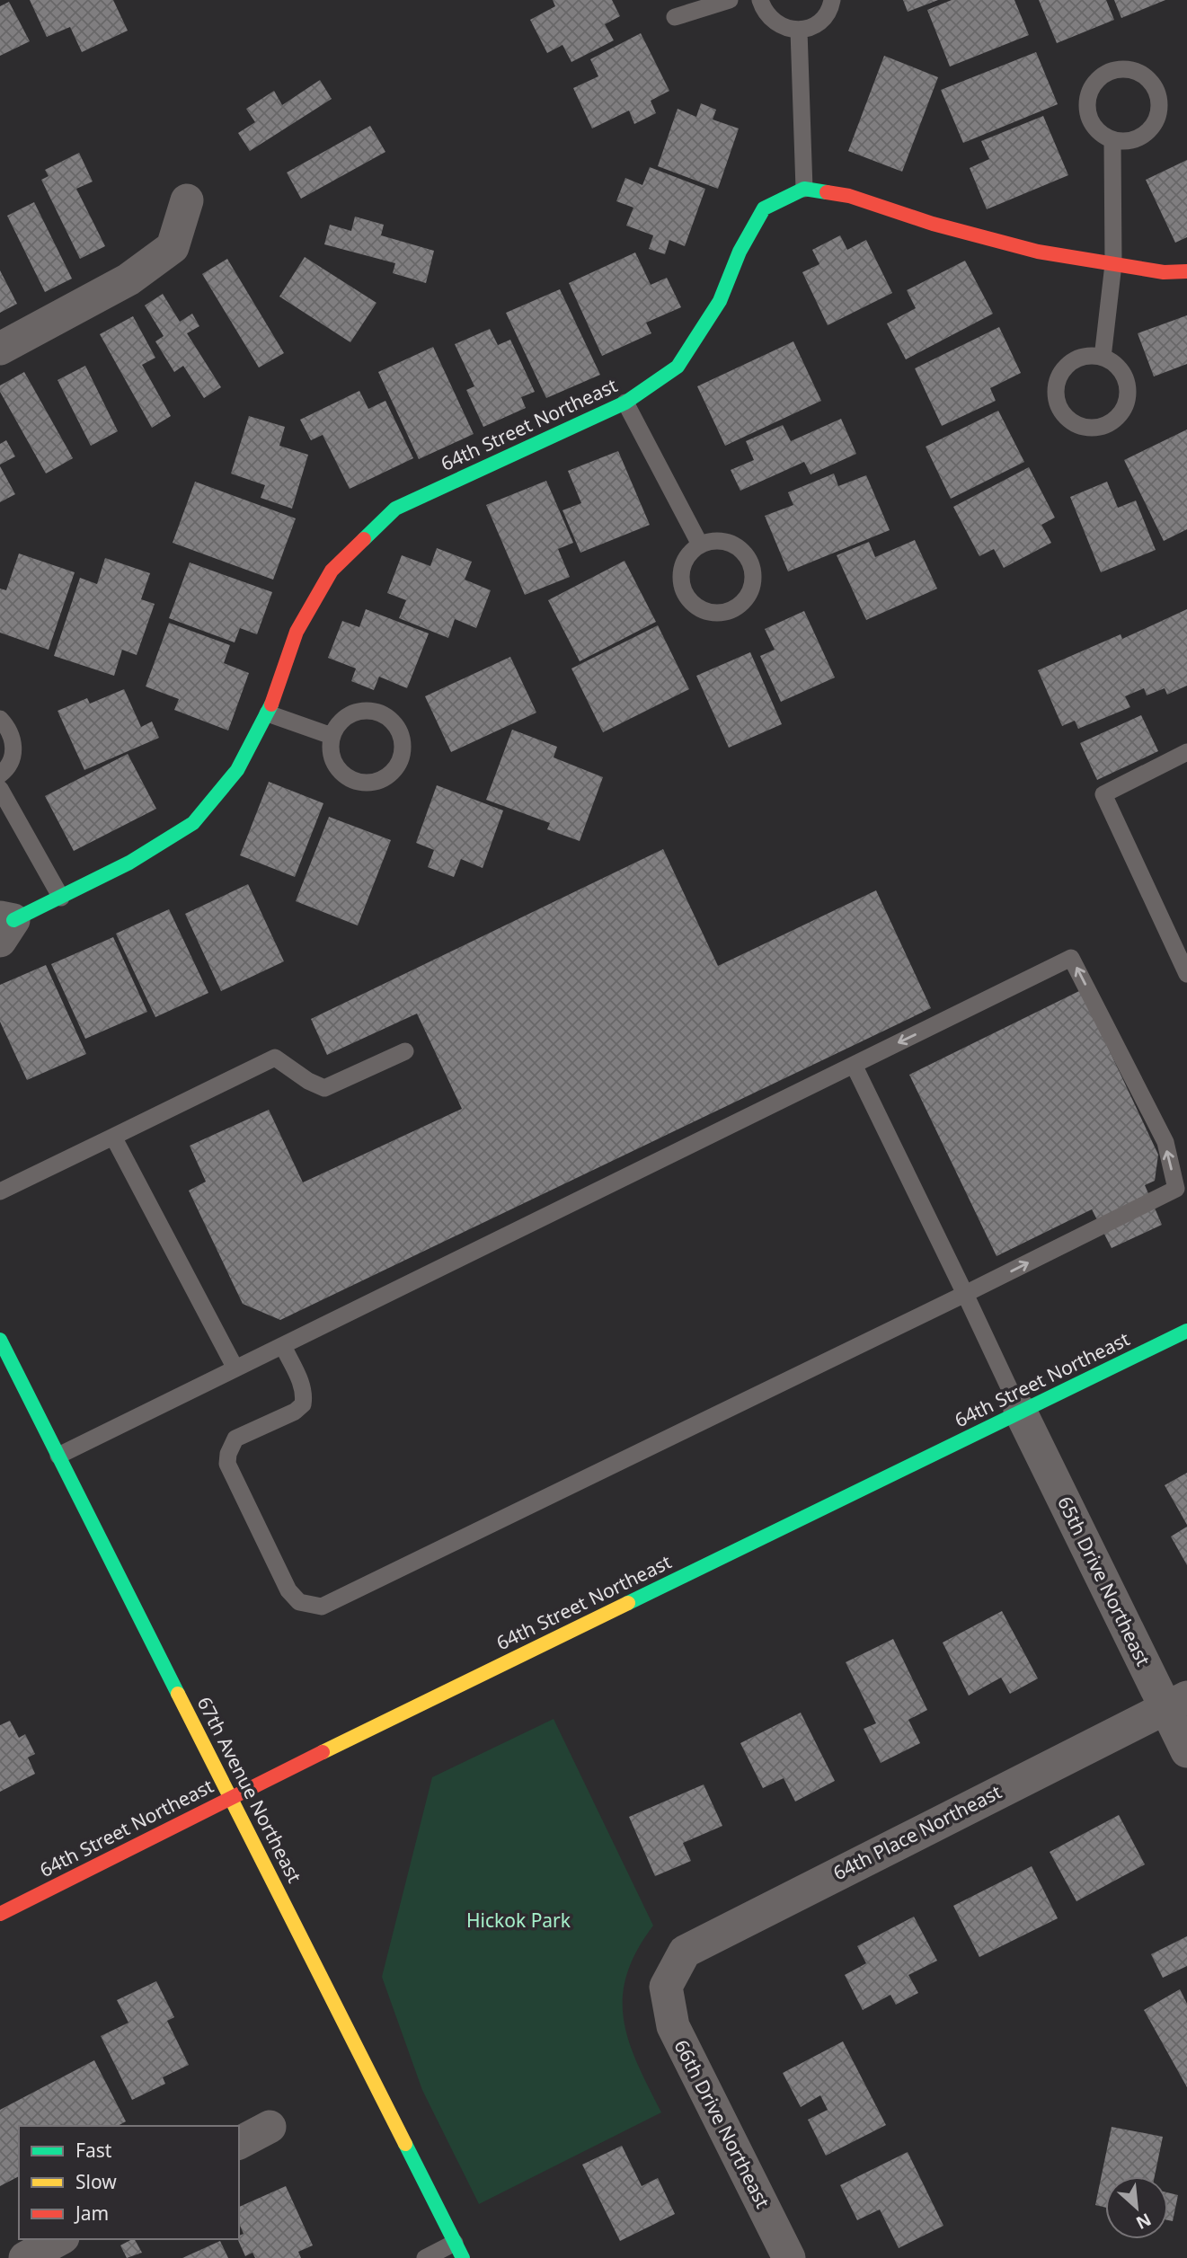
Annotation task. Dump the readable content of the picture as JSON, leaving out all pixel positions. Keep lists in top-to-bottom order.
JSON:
{
  "streets": {
    "street": [
      "64th Street Northeast",
      "65th Drive Northeast",
      "67th Avenue Northeast",
      "64th Place Northeast",
      "66th Drive Northeast"
    ]
  },
  "crossings": [
    ["64th Street Northeast", "65th Drive Northeast"],
    ["64th Street Northeast", "67th Avenue Northeast"],
    ["65th Drive Northeast", "64th Place Northeast"],
    ["64th Place Northeast", "66th Drive Northeast"]
  ],
  "parks": ["Hickok Park"],
  "legend": ["Fast", "Slow", "Jam"],
  "north": "bottom right"
}
